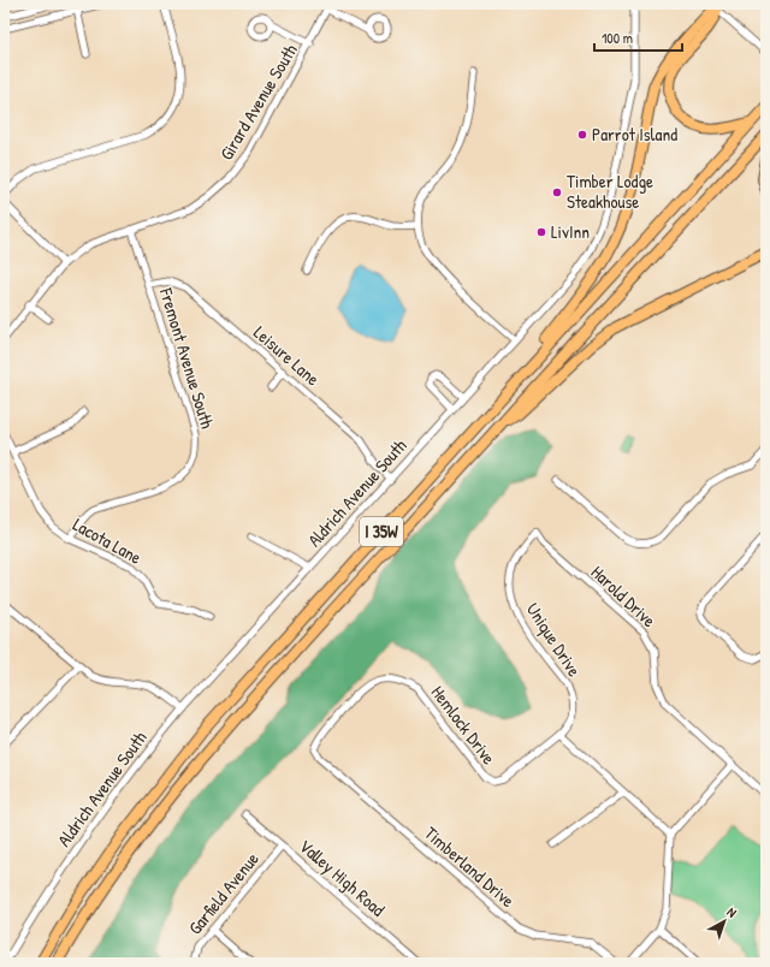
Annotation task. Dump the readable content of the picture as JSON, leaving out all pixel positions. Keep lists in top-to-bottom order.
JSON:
{
  "streets": {
    "highway": ["I 35W"],
    "street": [
      "Girard Avenue South",
      "Leisure Lane",
      "Fremont Avenue South",
      "Aldrich Avenue South",
      "Lacota Lane",
      "Harold Drive",
      "Unique Drive",
      "Hemlock Drive",
      "Timberland Drive",
      "Valley High Road",
      "Garfield Avenue"
    ]
  },
  "crossings": [
    ["Girard Avenue South", "Fremont Avenue South"],
    ["Leisure Lane", "Fremont Avenue South"],
    ["Leisure Lane", "Aldrich Avenue South"],
    ["Fremont Avenue South", "Lacota Lane"],
    ["Harold Drive", "Unique Drive"],
    ["Unique Drive", "Hemlock Drive"],
    ["Hemlock Drive", "Timberland Drive"],
    ["Valley High Road", "Garfield Avenue"]
  ],
  "places": ["Parrot Island", "Timber Lodge Steakhouse", "LivInn"],
  "scale_bar": "100 m",
  "north": "top right"
}
